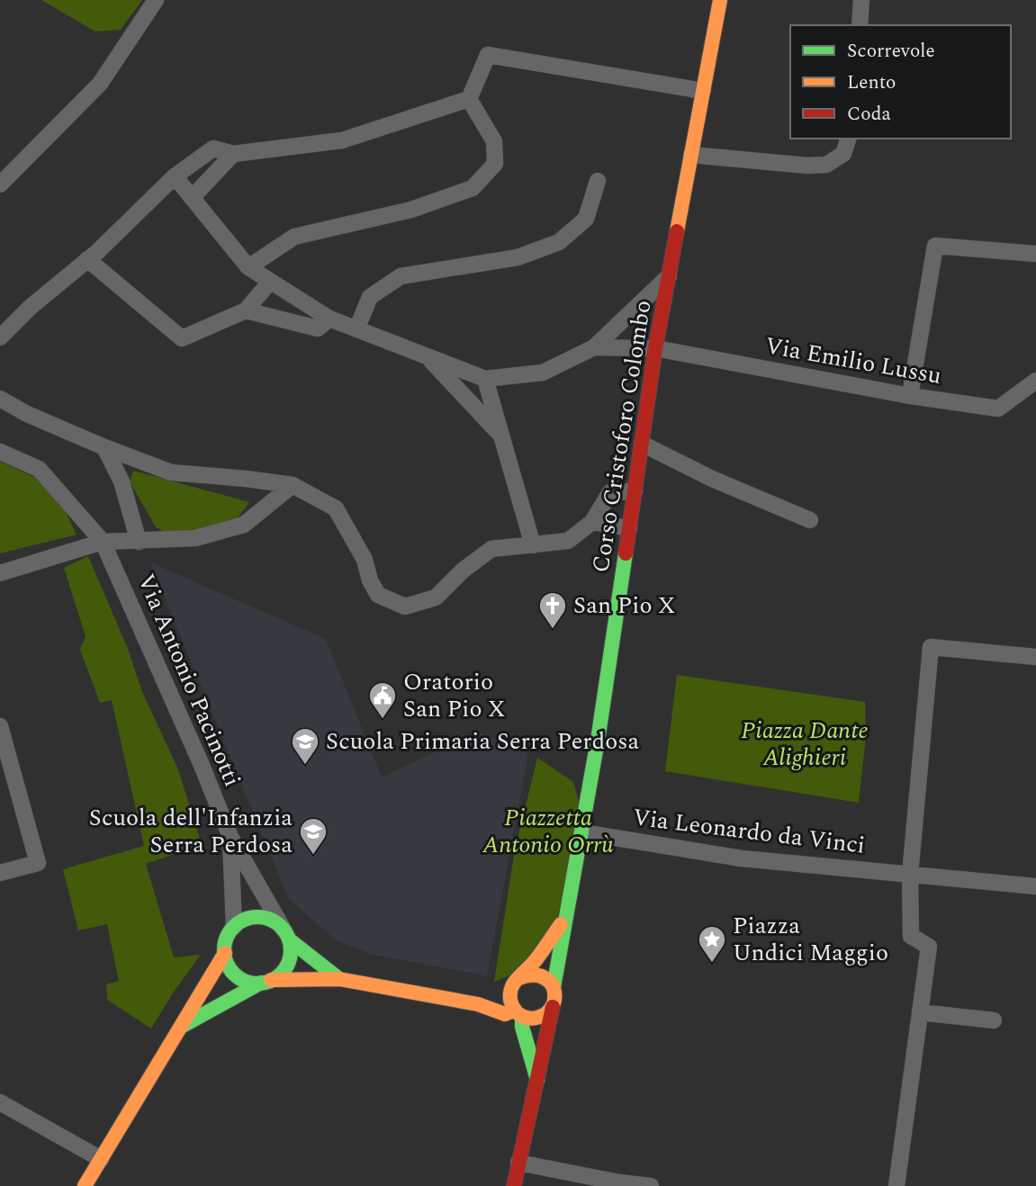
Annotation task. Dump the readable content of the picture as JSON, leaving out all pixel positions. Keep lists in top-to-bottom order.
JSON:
{
  "streets": {
    "street": [
      "Via Emilio Lussu",
      "Corso Cristoforo Colombo",
      "Via Antonio Pacinotti",
      "Via Leonardo da Vinci"
    ]
  },
  "crossings": [
    ["Via Emilio Lussu", "Corso Cristoforo Colombo"],
    ["Corso Cristoforo Colombo", "Via Leonardo da Vinci"]
  ],
  "parks": ["Piazza Dante Alighieri", "Piazzetta Antonio Orrù"],
  "places": {
    "church": ["San Pio X"],
    "public building": ["Oratorio San Pio X"],
    "school or university": ["Scuola Primaria Serra Perdosa", "Scuola dell'Infanzia Serra Perdosa"],
    "place": ["Piazza Undici Maggio"]
  },
  "legend": ["Scorrevole", "Lento", "Coda"]
}
